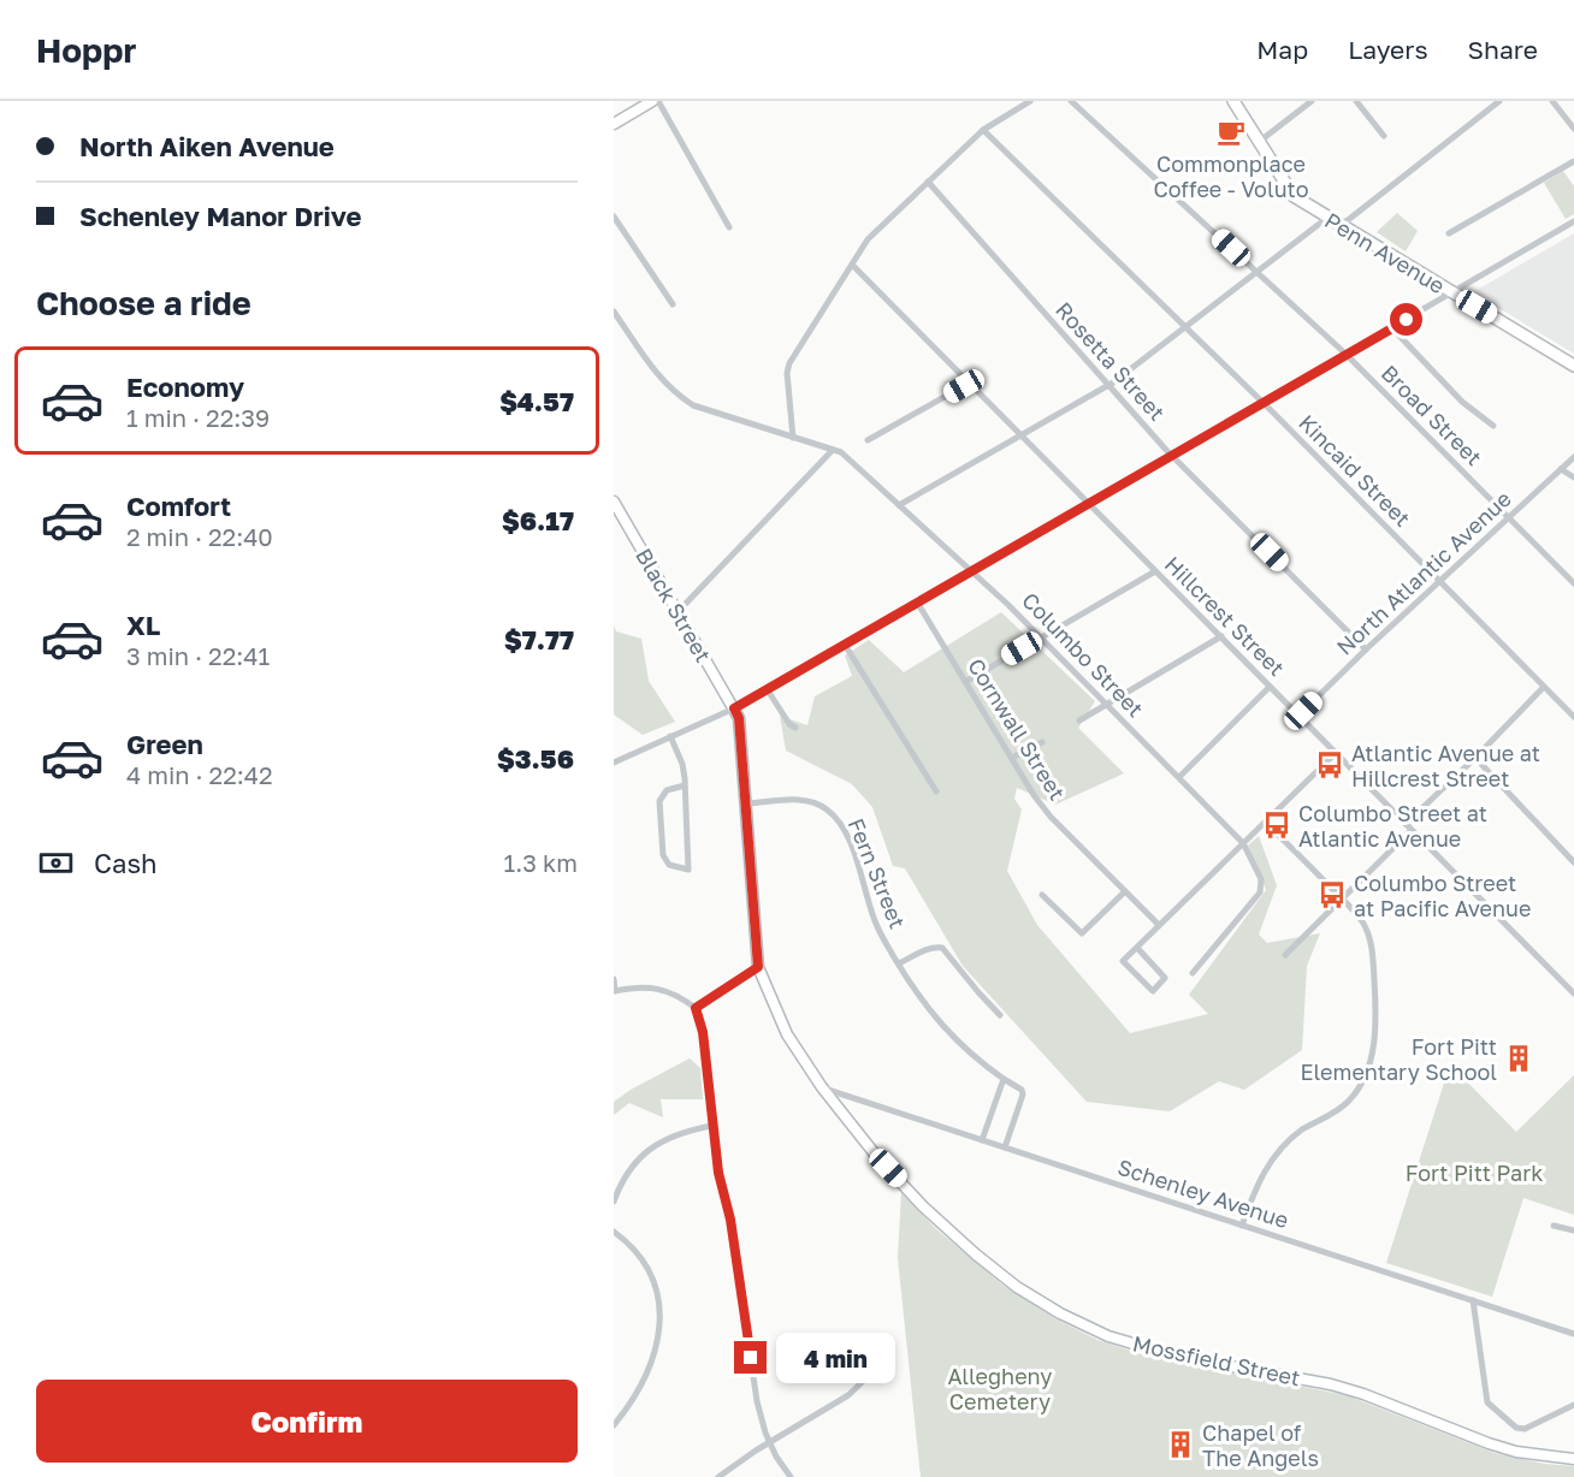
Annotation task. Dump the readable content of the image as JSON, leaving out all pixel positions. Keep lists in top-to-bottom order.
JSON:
{
  "streets": {
    "main road": ["Penn Avenue"],
    "street": [
      "Rosetta Street",
      "Broad Street",
      "Kincaid Street",
      "North Atlantic Avenue",
      "Black Street",
      "Hillcrest Street",
      "Columbo Street",
      "Cornwall Street",
      "Fern Street",
      "Schenley Avenue",
      "Mossfield Street"
    ]
  },
  "crossings": [
    ["Rosetta Street", "North Atlantic Avenue"],
    ["Broad Street", "North Atlantic Avenue"],
    ["Kincaid Street", "North Atlantic Avenue"],
    ["North Atlantic Avenue", "Hillcrest Street"],
    ["Black Street", "Mossfield Street"],
    ["Fern Street", "Schenley Avenue"],
    ["Fern Street", "Mossfield Street"],
    ["Schenley Avenue", "Mossfield Street"]
  ],
  "parks": ["Fort Pitt Park", "Allegheny Cemetery"],
  "places": {
    "cafe": ["Commonplace Coffee - Voluto"],
    "bus stop": ["Atlantic Avenue at Hillcrest Street", "Columbo Street at Atlantic Avenue", "Columbo Street at Pacific Avenue"],
    "building": ["Fort Pitt Elementary School", "Chapel of The Angels"]
  },
  "page": {
    "header": "Hoppr",
    "nav": ["Map", "Layers", "Share"],
    "banner": ["North Aiken Avenue", "Schenley Manor Drive"],
    "heading": "Choose a ride",
    "list": [
      {
        "name": "Economy",
        "note": "1 min · 22:39",
        "value": "$4.57"
      },
      {
        "name": "Comfort",
        "note": "2 min · 22:40",
        "value": "$6.17"
      },
      {
        "name": "XL",
        "note": "3 min · 22:41",
        "value": "$7.77"
      },
      {
        "name": "Green",
        "note": "4 min · 22:42",
        "value": "$3.56"
      }
    ],
    "pay": ["Cash", "1.3 km"],
    "bubble": "4 min",
    "buttons": "Confirm"
  }
}
